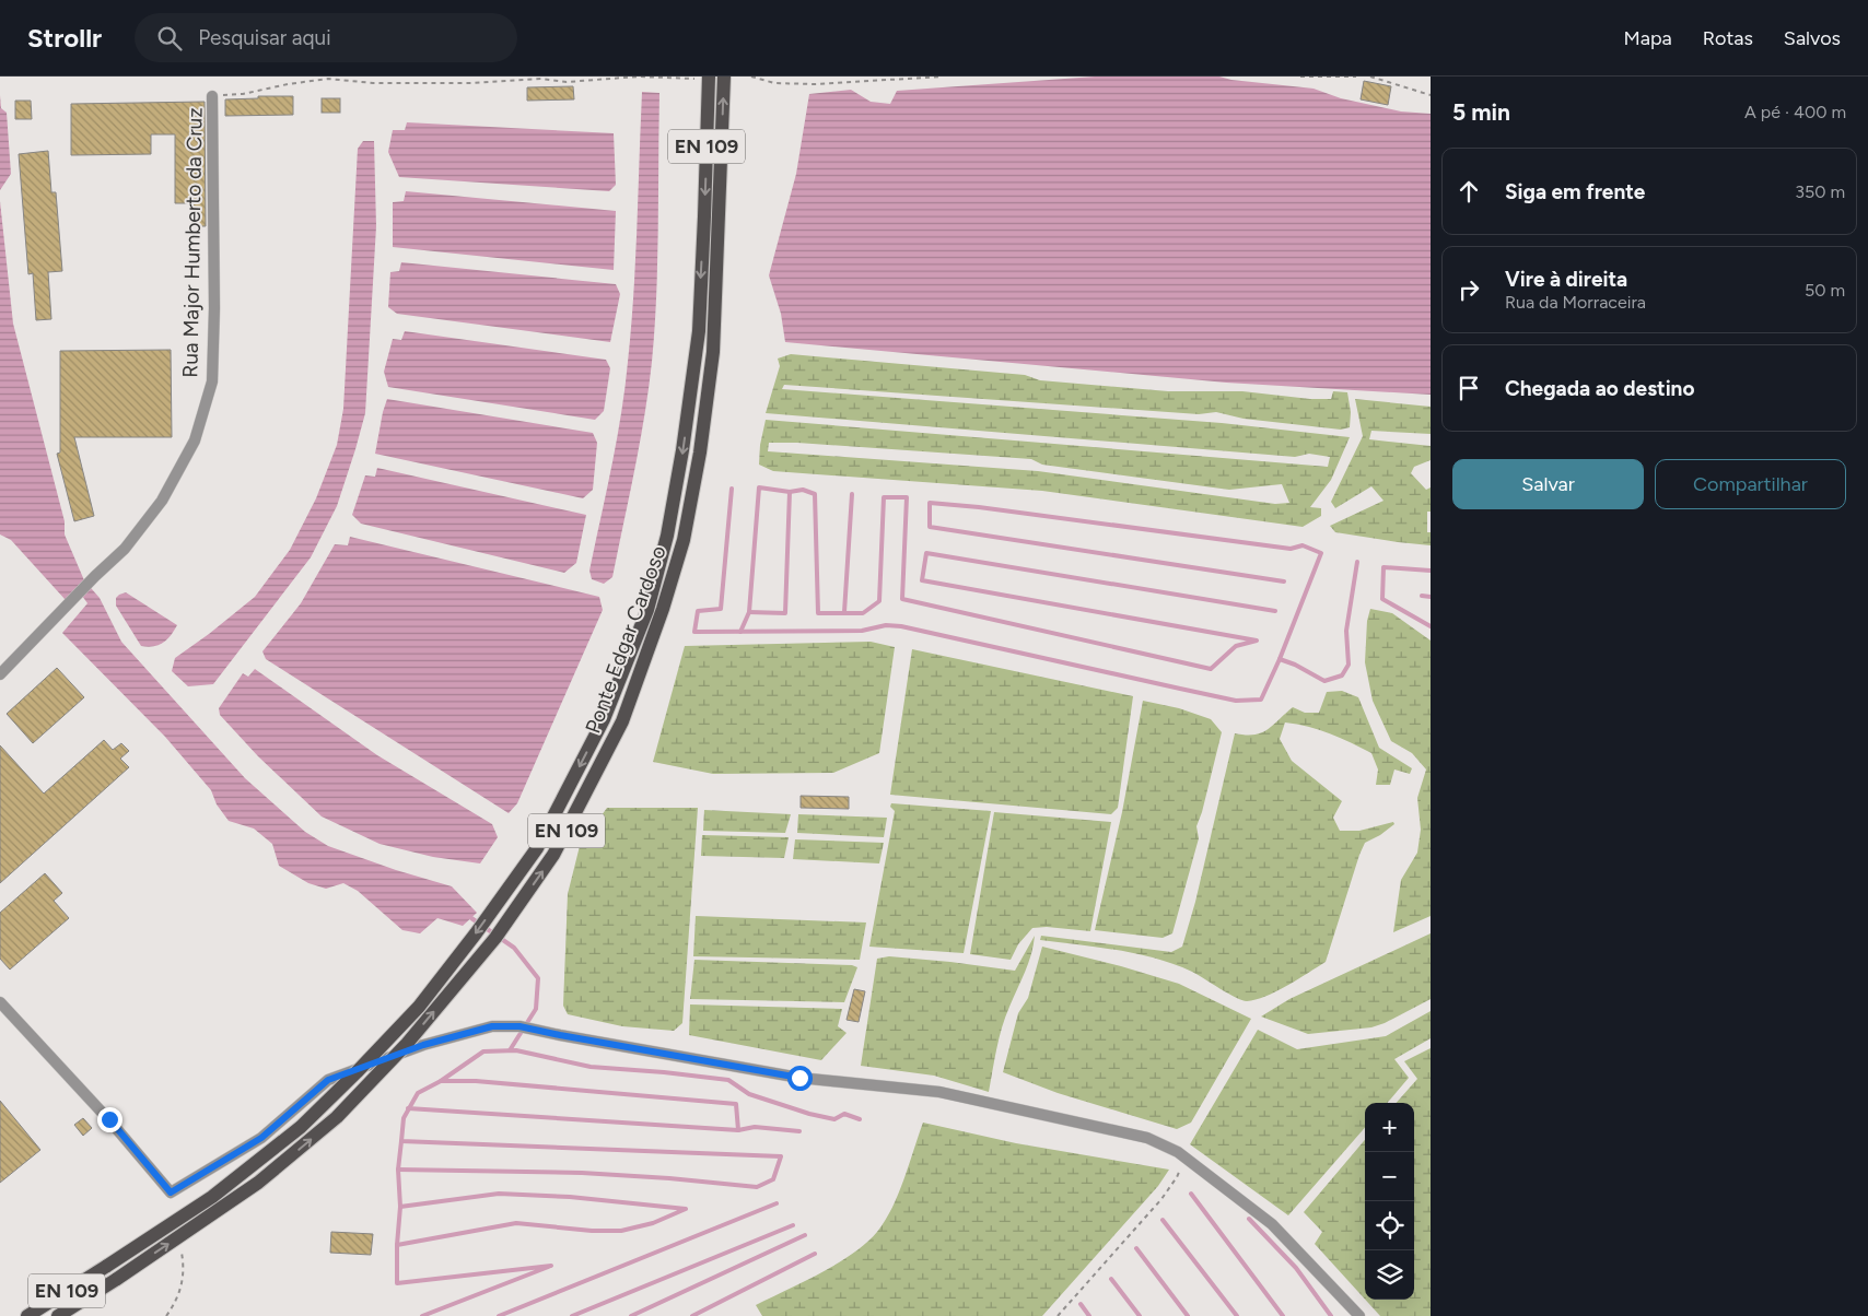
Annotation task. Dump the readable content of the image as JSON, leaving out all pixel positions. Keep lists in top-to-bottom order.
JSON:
{
  "streets": {
    "main road": ["EN 109", "Ponte Edgar Cardoso"],
    "street": ["Rua Major Humberto da Cruz"]
  },
  "page": {
    "header": "Strollr",
    "search": "Pesquisar aqui",
    "nav": ["Mapa", "Rotas", "Salvos"],
    "heading": ["5 min", "A pé · 400 m"],
    "list": [
      ["Siga em frente", "350 m"],
      ["Vire à direita", "Rua da Morraceira", "50 m"],
      "Chegada ao destino"
    ],
    "buttons": ["Salvar", "Compartilhar"],
    "map_buttons": ["+", "−"]
  }
}
